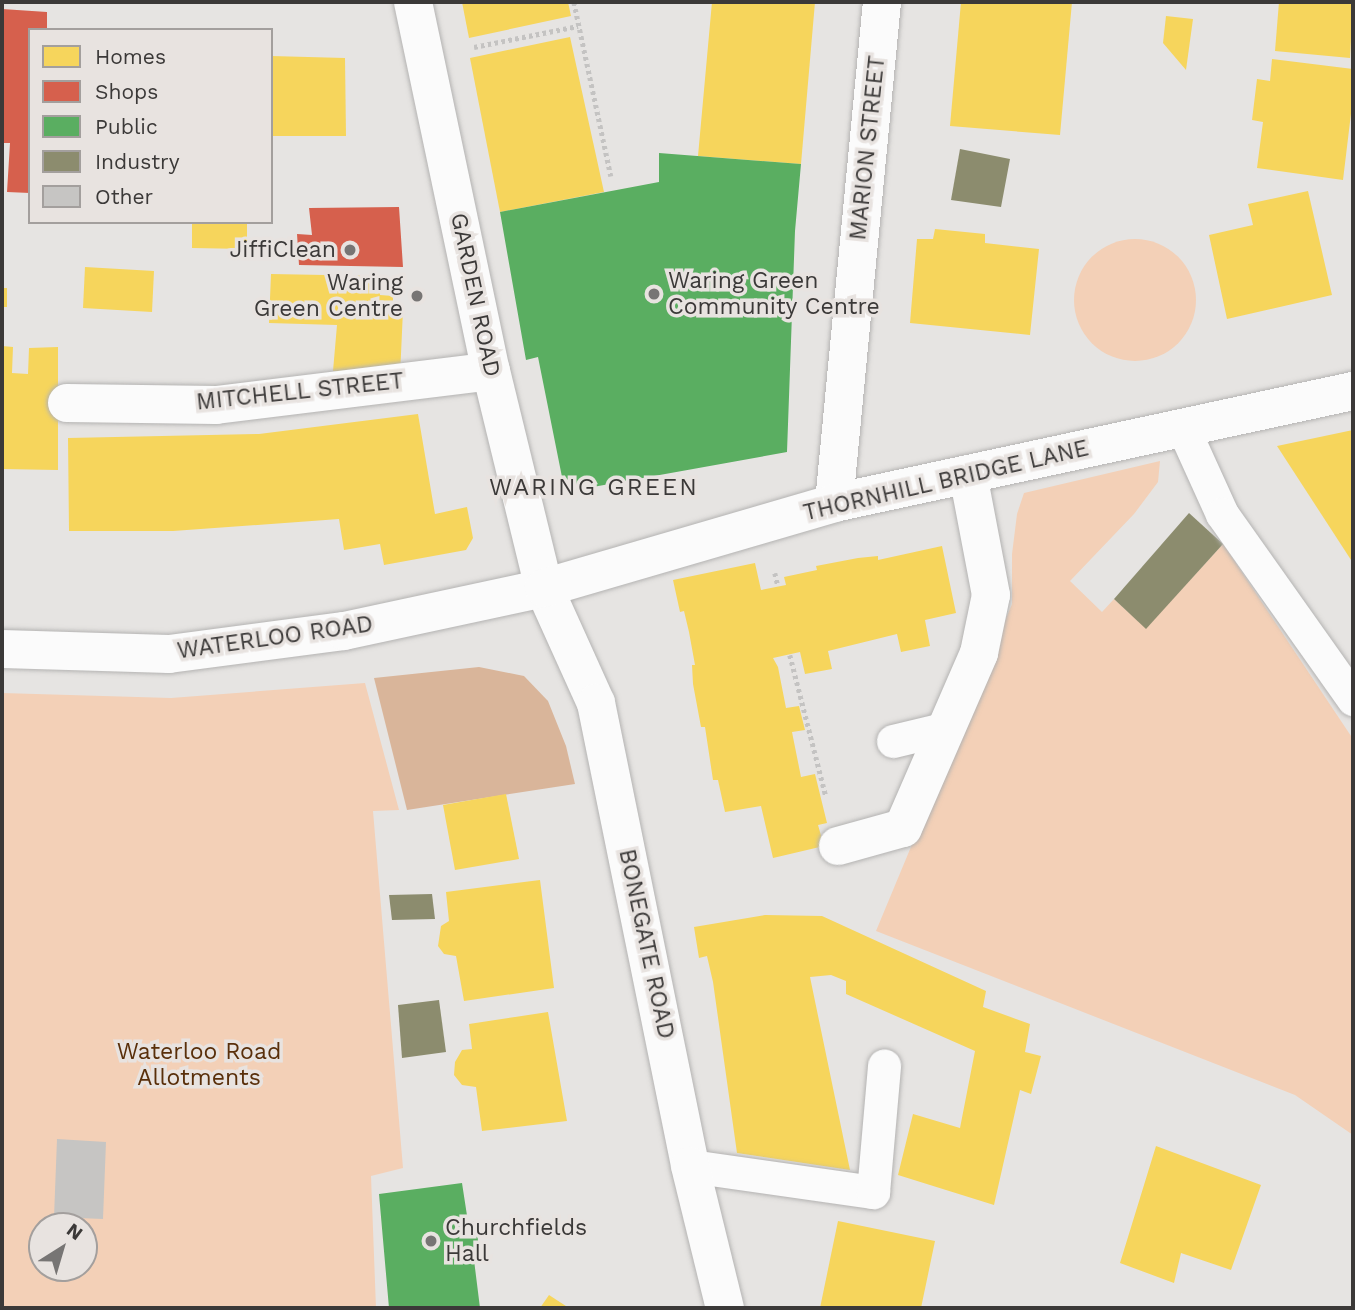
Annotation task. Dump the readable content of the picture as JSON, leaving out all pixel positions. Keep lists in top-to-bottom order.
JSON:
{
  "streets": {
    "street": [
      "MARION STREET",
      "GARDEN ROAD",
      "MITCHELL STREET",
      "THORNHILL BRIDGE LANE",
      "WATERLOO ROAD",
      "BONEGATE ROAD"
    ]
  },
  "crossings": [
    ["MARION STREET", "THORNHILL BRIDGE LANE"],
    ["GARDEN ROAD", "MITCHELL STREET"],
    ["GARDEN ROAD", "THORNHILL BRIDGE LANE"],
    ["GARDEN ROAD", "WATERLOO ROAD"],
    ["GARDEN ROAD", "BONEGATE ROAD"],
    ["THORNHILL BRIDGE LANE", "WATERLOO ROAD"],
    ["THORNHILL BRIDGE LANE", "BONEGATE ROAD"],
    ["WATERLOO ROAD", "BONEGATE ROAD"]
  ],
  "districts": ["WARING GREEN"],
  "parks": ["Waterloo Road Allotments"],
  "places": [
    "JiffiClean",
    "Waring Green Community Centre",
    "Waring Green Centre",
    "Churchfields Hall"
  ],
  "legend": [
    "Homes",
    "Shops",
    "Public",
    "Industry",
    "Other"
  ],
  "north": "top right"
}
